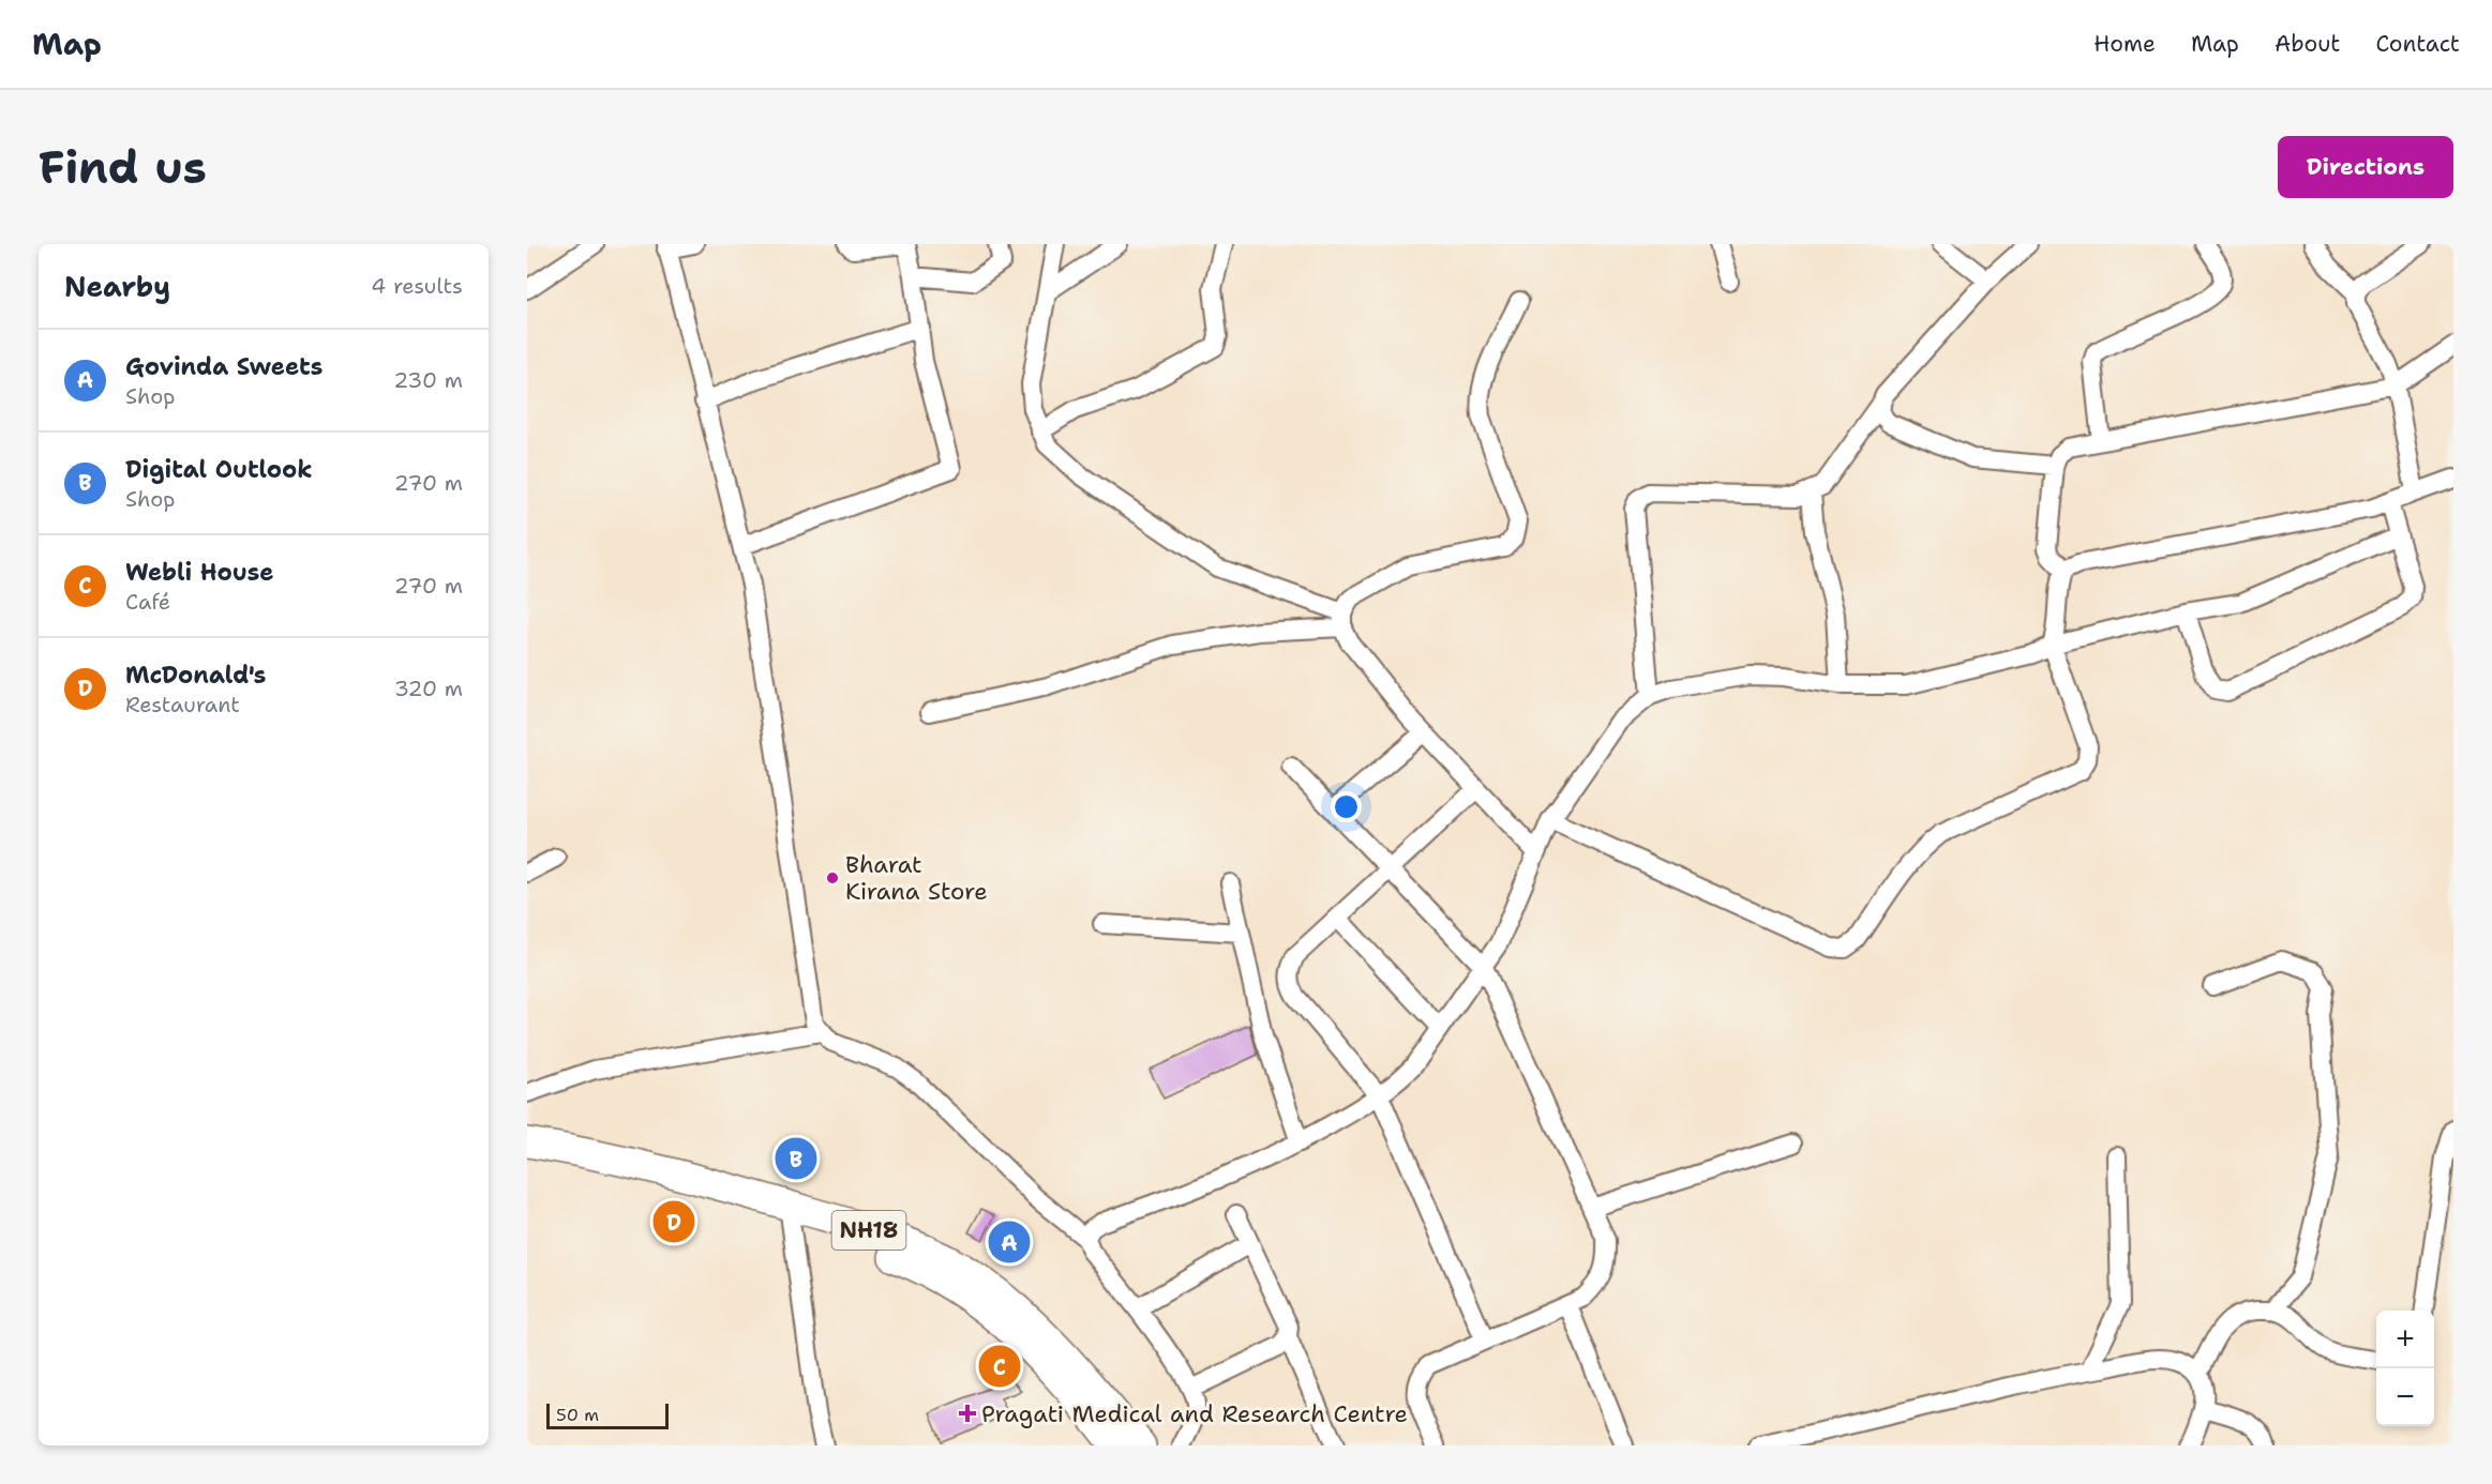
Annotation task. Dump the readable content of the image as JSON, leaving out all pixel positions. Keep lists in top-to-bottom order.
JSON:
{
  "streets": {
    "highway": ["NH18"]
  },
  "places": {
    "other": ["Bharat Kirana Store"],
    "health": ["Pragati Medical and Research Centre"]
  },
  "scale_bar": "50 m",
  "page": {
    "header": "Map",
    "nav": [
      "Home",
      "Map",
      "About",
      "Contact"
    ],
    "buttons": "Directions",
    "title": "Find us",
    "heading": ["Nearby", "4 results"],
    "list": [
      {
        "mark": "A",
        "name": "Govinda Sweets",
        "note": "Shop",
        "value": "230 m"
      },
      {
        "mark": "B",
        "name": "Digital Outlook",
        "note": "Shop",
        "value": "270 m"
      },
      {
        "mark": "C",
        "name": "Webli House",
        "note": "Café",
        "value": "270 m"
      },
      {
        "mark": "D",
        "name": "McDonald's",
        "note": "Restaurant",
        "value": "320 m"
      }
    ],
    "pins": [
      "B",
      "D",
      "A",
      "C"
    ],
    "map_buttons": ["+", "−"],
    "scale": "50 m"
  }
}
